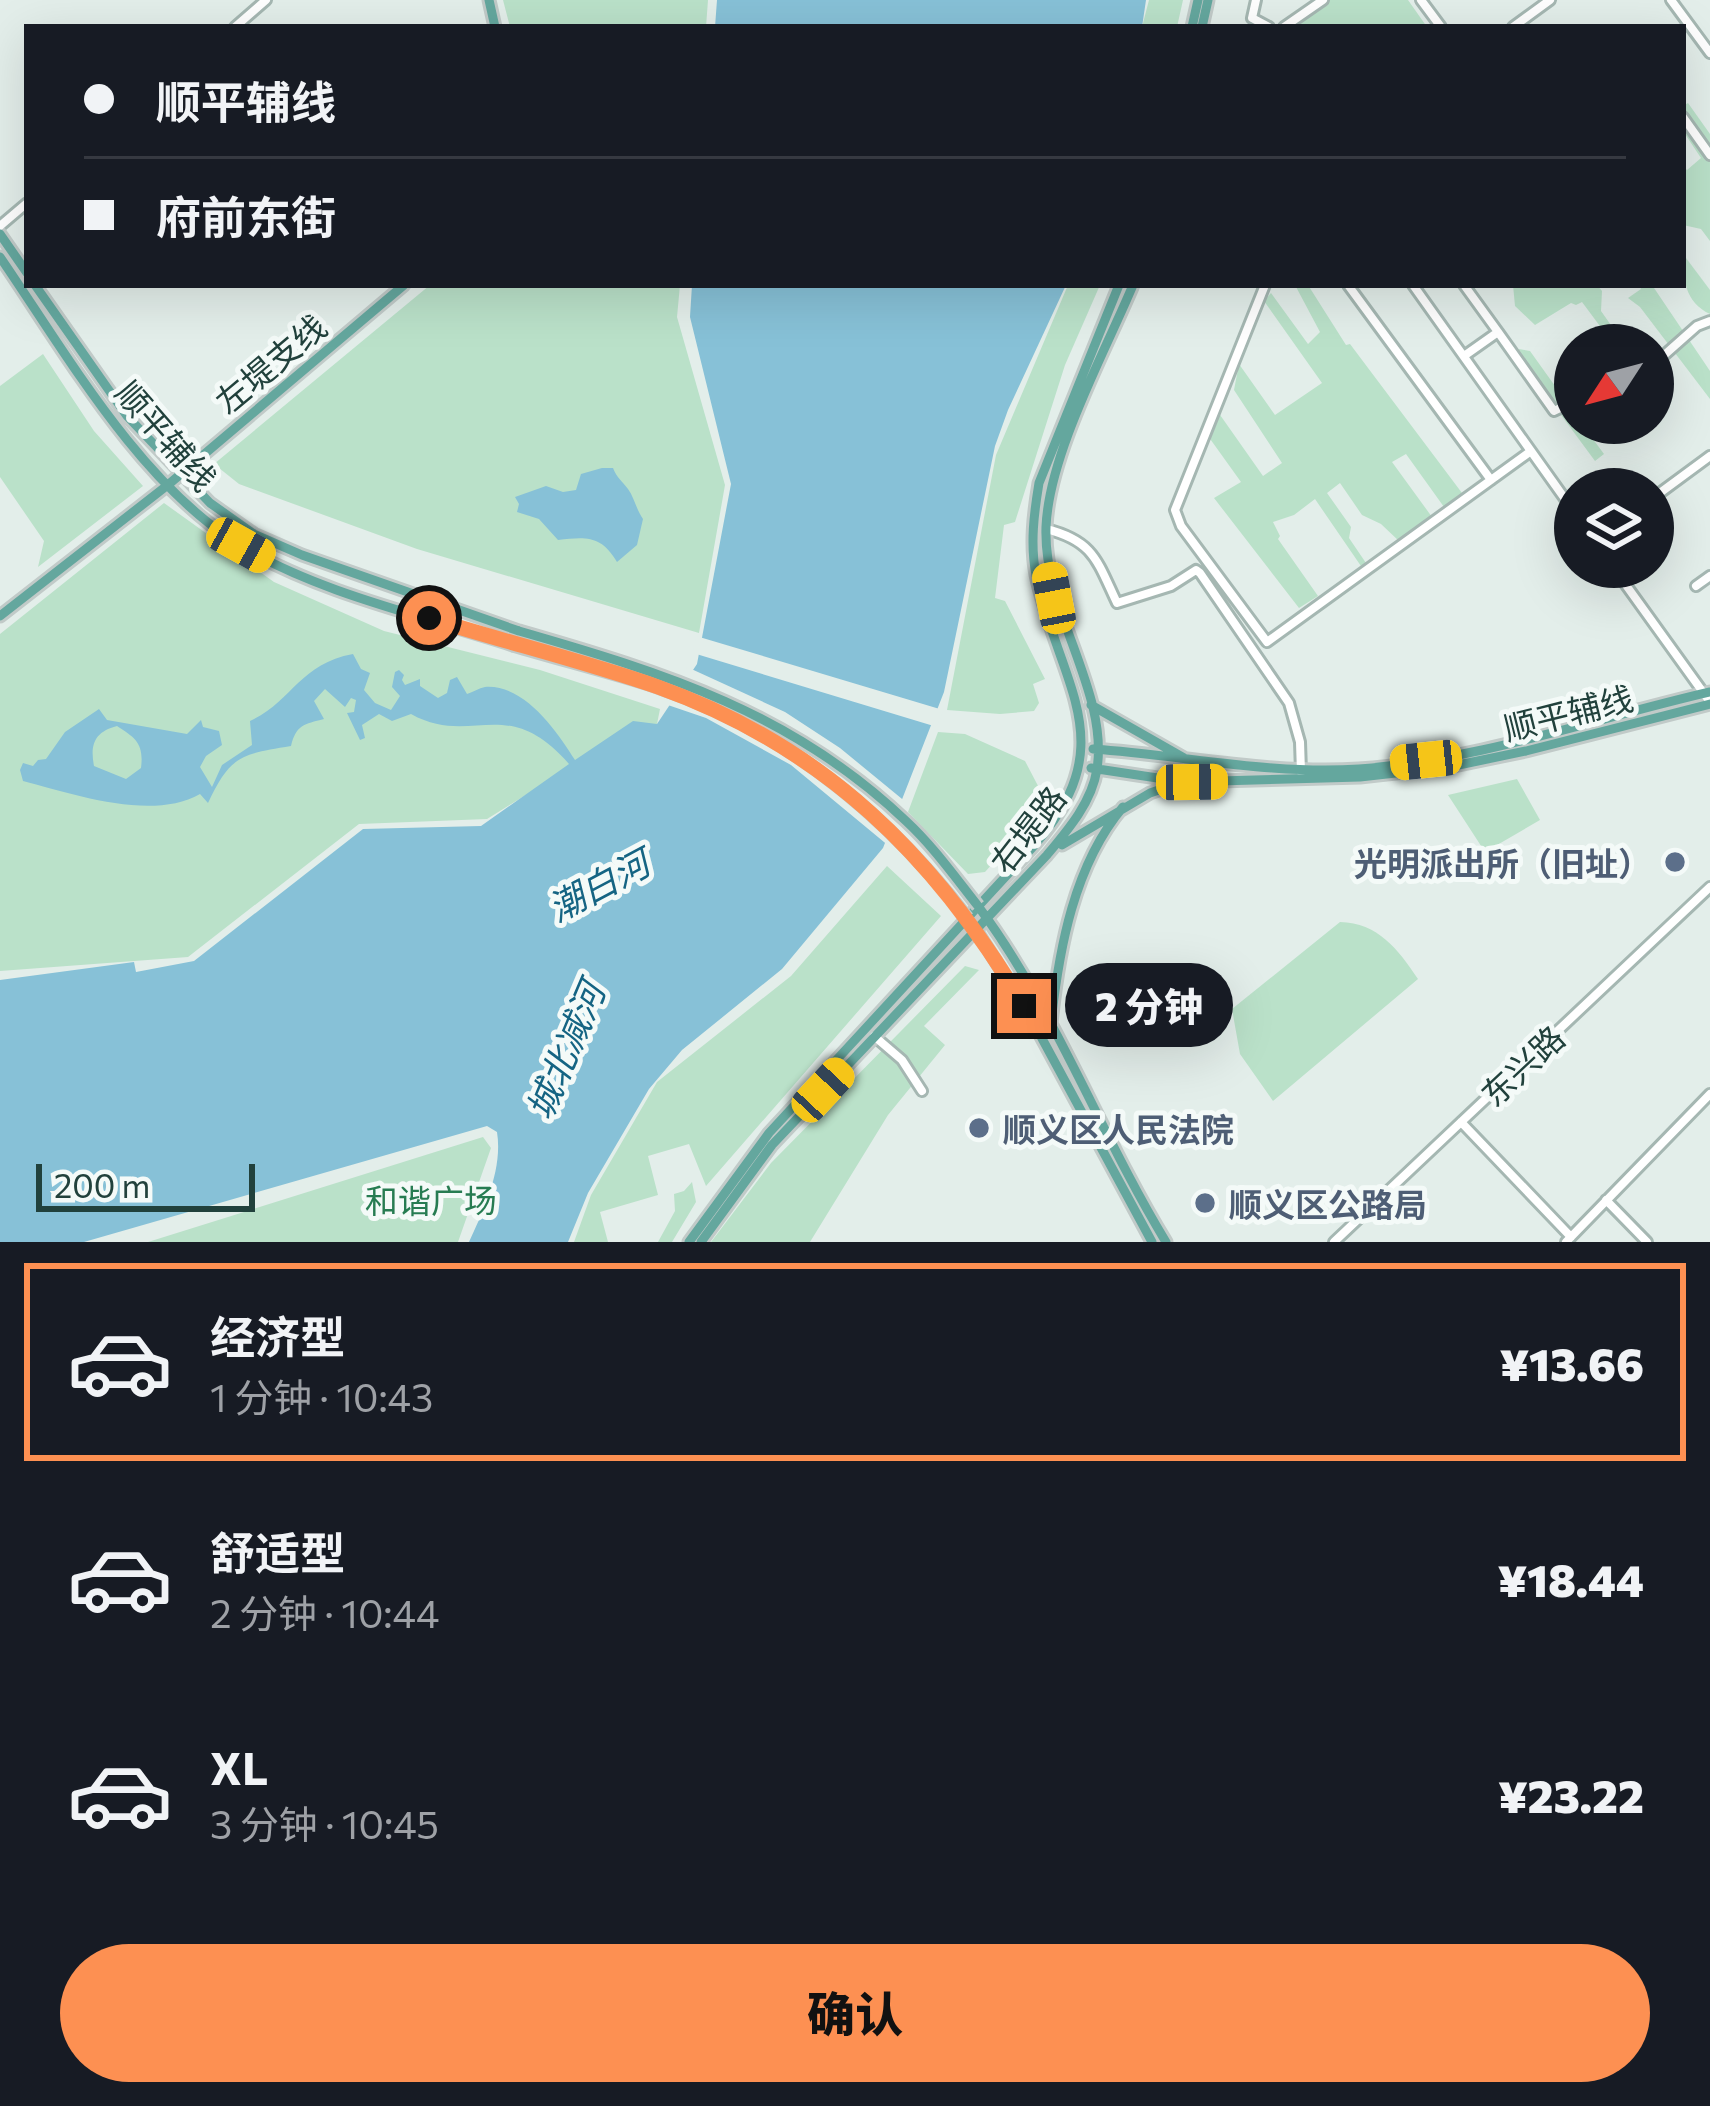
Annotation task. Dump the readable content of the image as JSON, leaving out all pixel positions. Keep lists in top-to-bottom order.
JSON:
{
  "streets": {
    "main road": ["左堤支线", "顺平辅线", "右堤路"],
    "street": ["东兴路"]
  },
  "crossings": [
    ["左堤支线", "顺平辅线"],
    ["顺平辅线", "右堤路"]
  ],
  "water": ["潮白河", "城北减河"],
  "parks": ["和谐广场"],
  "places": ["光明派出所（旧址）", "顺义区人民法院", "顺义区公路局"],
  "scale_bar": "200 m",
  "north": "bottom left",
  "page": {
    "banner": ["顺平辅线", "府前东街"],
    "bubble": "2 分钟",
    "scale": "200 m",
    "list": [
      {
        "name": "经济型",
        "note": "1 分钟 · 10:43",
        "value": "¥13.66"
      },
      {
        "name": "舒适型",
        "note": "2 分钟 · 10:44",
        "value": "¥18.44"
      },
      {
        "name": "XL",
        "note": "3 分钟 · 10:45",
        "value": "¥23.22"
      }
    ],
    "buttons": "确认"
  }
}
